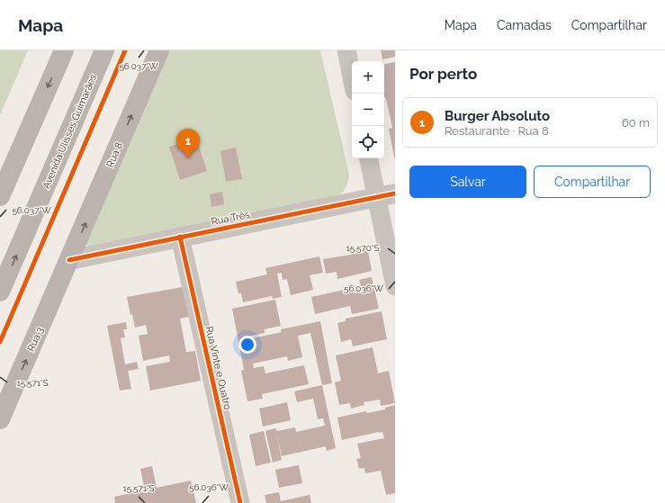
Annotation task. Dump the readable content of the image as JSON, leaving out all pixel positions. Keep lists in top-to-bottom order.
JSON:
{
  "streets": {
    "main road": ["Avenida Ulisses Guimarães", "Rua 8", "Rua 3"],
    "street": ["Rua Três", "Rua Vinte e Quatro"]
  },
  "crossings": [
    ["Rua 8", "Rua Três"],
    ["Rua 8", "Rua 3"],
    ["Rua Três", "Rua 3"],
    ["Rua Três", "Rua Vinte e Quatro"]
  ],
  "one_way": ["Rua 3"],
  "page": {
    "header": "Mapa",
    "nav": ["Mapa", "Camadas", "Compartilhar"],
    "heading": "Por perto",
    "map_buttons": ["+", "−"],
    "list": [
      {
        "mark": "1",
        "name": "Burger Absoluto",
        "note": "Restaurante · Rua 8",
        "value": "60 m"
      }
    ],
    "pins": "1",
    "buttons": ["Salvar", "Compartilhar"]
  },
  "coordinates": [
    "56.037°W",
    "15.570°S",
    "56.036°W",
    "15.571°S"
  ]
}
